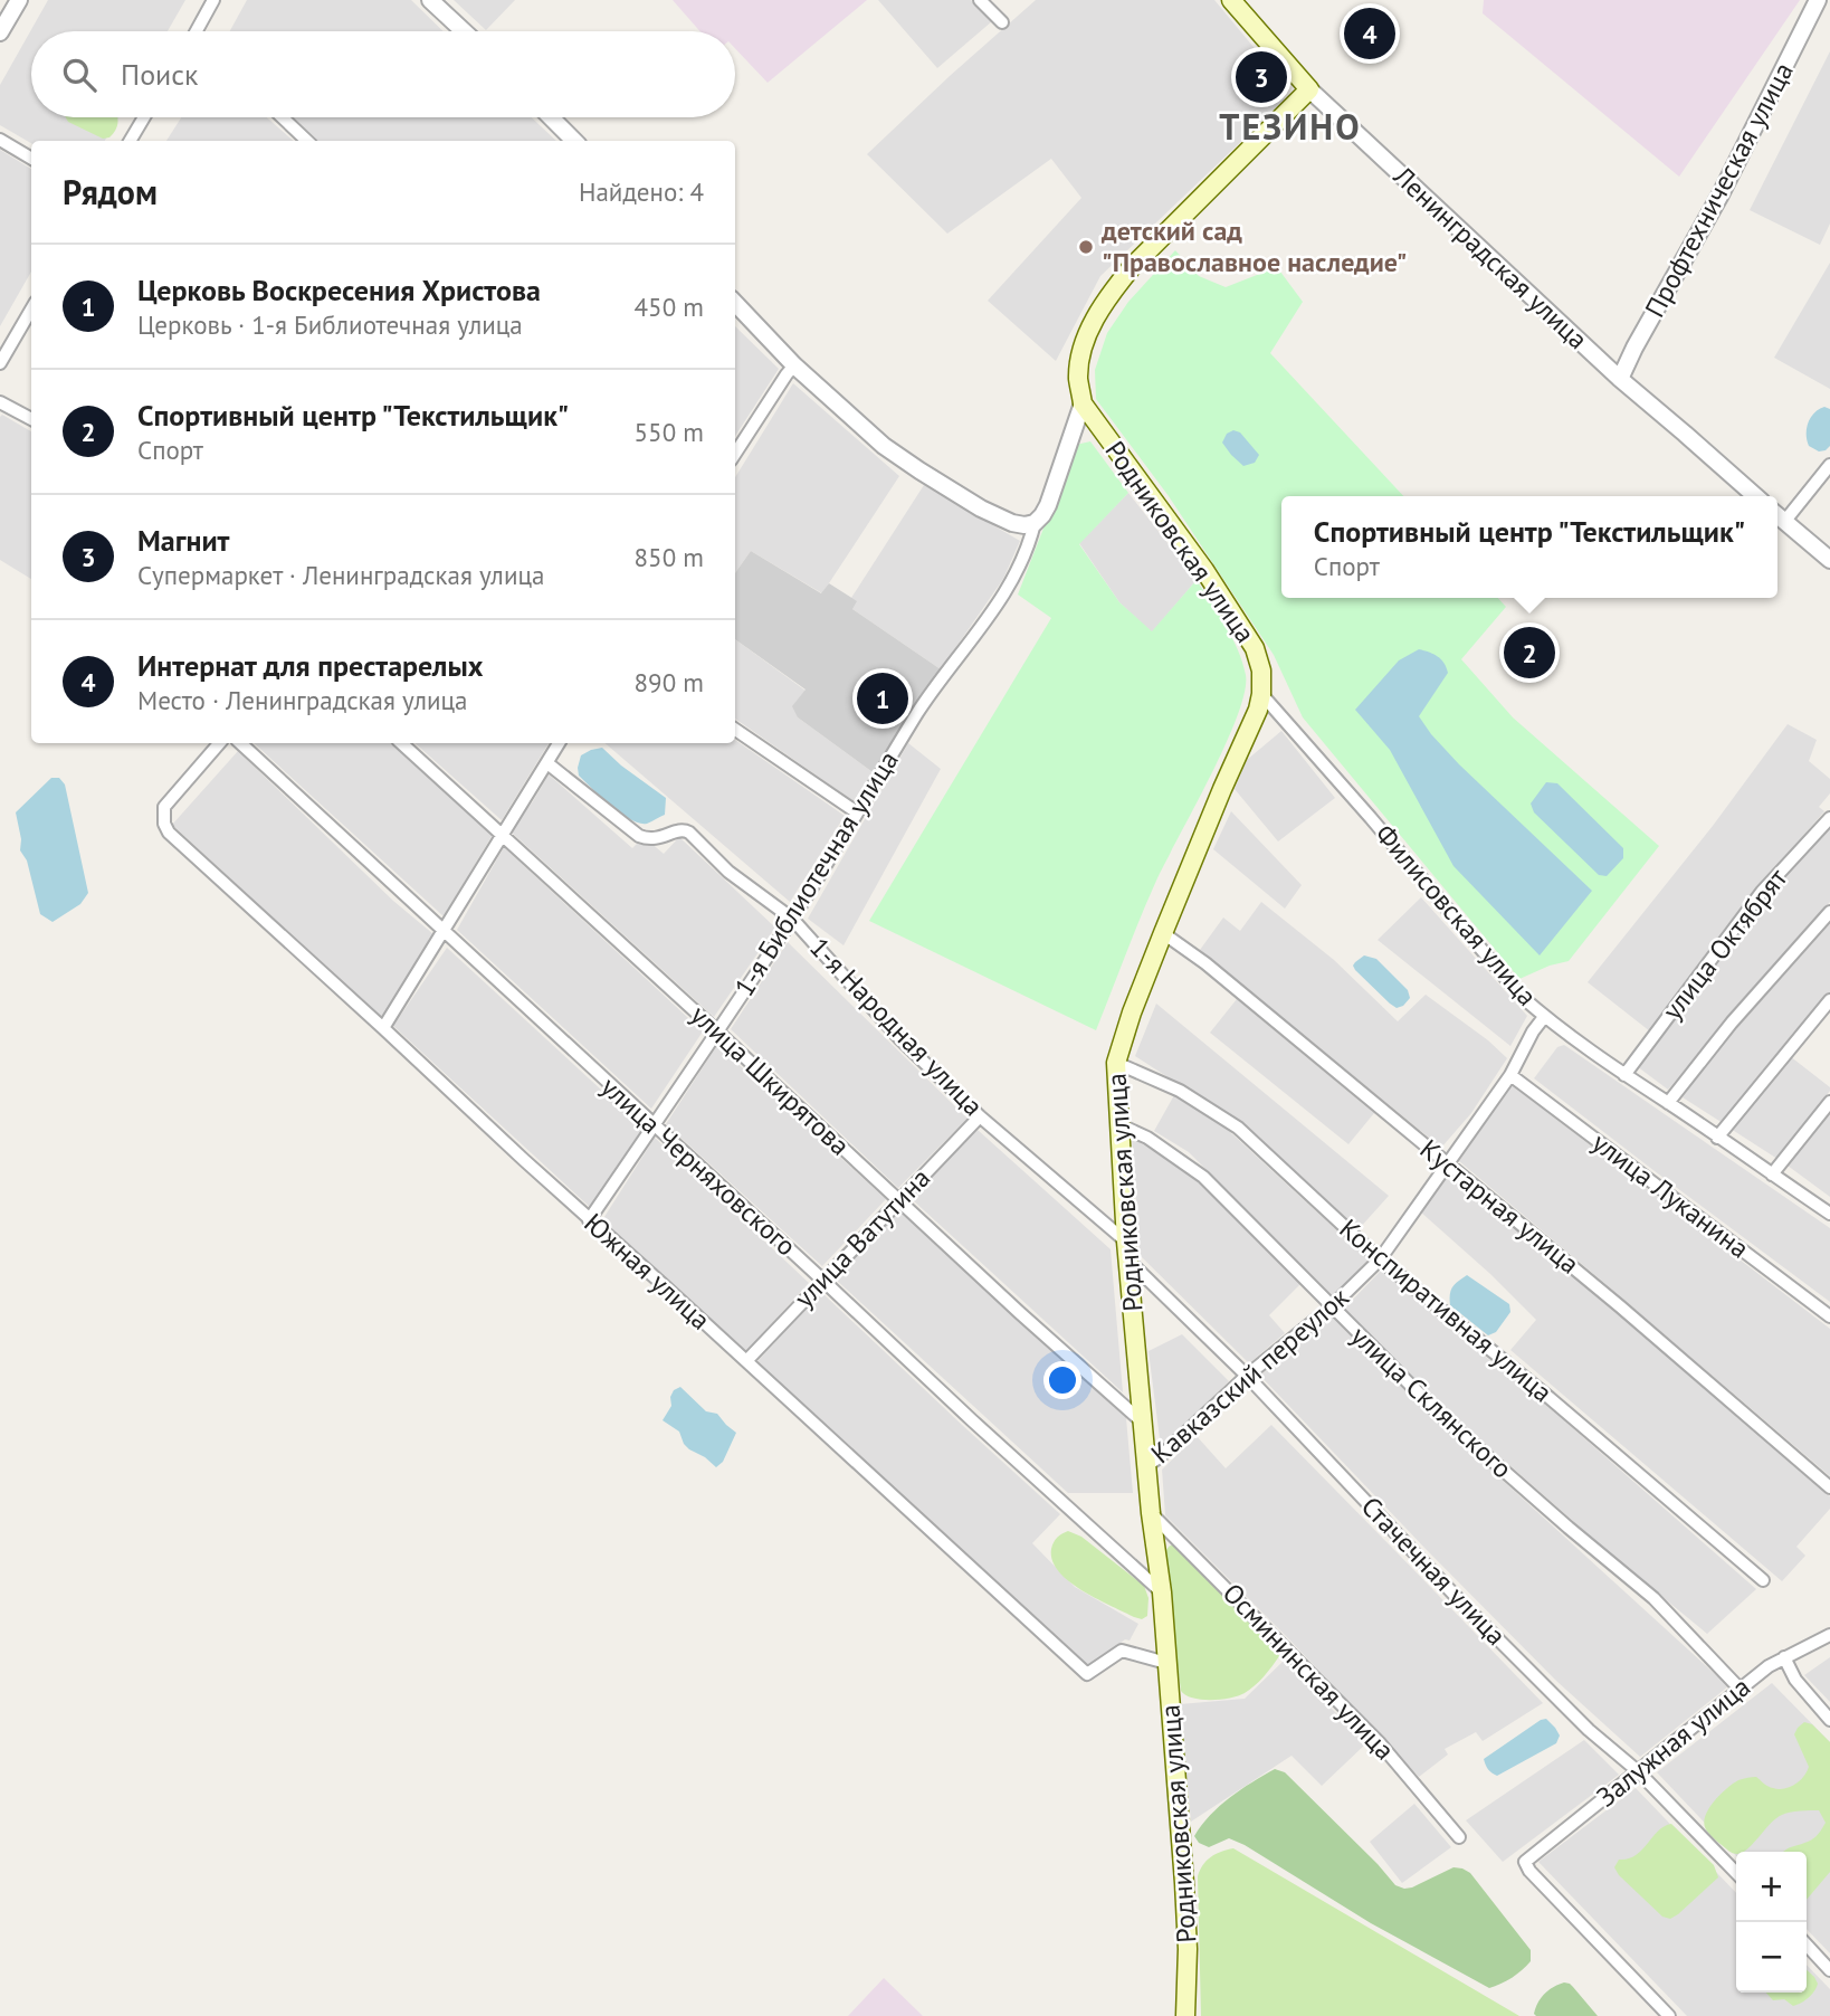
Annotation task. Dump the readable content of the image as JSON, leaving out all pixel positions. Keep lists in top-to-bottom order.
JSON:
{
  "streets": {
    "main road": ["Ленинградская улица", "Родниковская улица"],
    "street": [
      "Профтехническая улица",
      "1-я Библиотечная улица",
      "Филисовская улица",
      "улица Октябрят",
      "1-я Народная улица",
      "улица Шкирятова",
      "улица Черняховского",
      "улица Луканина",
      "Кустарная улица",
      "улица Ватутина",
      "Южная улица",
      "Конспиративная улица",
      "Кавказский переулок",
      "улица Склянского",
      "Стачечная улица",
      "Осмининская улица",
      "Залужная улица"
    ]
  },
  "crossings": [
    ["Профтехническая улица", "Ленинградская улица"],
    ["Родниковская улица", "Филисовская улица"],
    ["Родниковская улица", "1-я Народная улица"],
    ["Родниковская улица", "улица Шкирятова"],
    ["Родниковская улица", "улица Черняховского"],
    ["Родниковская улица", "Кустарная улица"],
    ["Родниковская улица", "Южная улица"],
    ["Родниковская улица", "Конспиративная улица"],
    ["Родниковская улица", "Кавказский переулок"],
    ["Родниковская улица", "улица Склянского"],
    ["Родниковская улица", "Стачечная улица"],
    ["Родниковская улица", "Осмининская улица"],
    ["1-я Библиотечная улица", "1-я Народная улица"],
    ["1-я Библиотечная улица", "улица Шкирятова"],
    ["1-я Библиотечная улица", "улица Черняховского"],
    ["1-я Библиотечная улица", "Южная улица"],
    ["Филисовская улица", "улица Октябрят"],
    ["Филисовская улица", "Кавказский переулок"],
    ["1-я Народная улица", "улица Ватутина"],
    ["1-я Народная улица", "Стачечная улица"],
    ["улица Шкирятова", "улица Ватутина"],
    ["улица Черняховского", "улица Ватутина"],
    ["улица Луканина", "Кавказский переулок"],
    ["Кустарная улица", "Кавказский переулок"],
    ["улица Ватутина", "Южная улица"],
    ["Конспиративная улица", "Кавказский переулок"],
    ["Кавказский переулок", "улица Склянского"],
    ["Кавказский переулок", "Стачечная улица"],
    ["улица Склянского", "Залужная улица"],
    ["Стачечная улица", "Залужная улица"]
  ],
  "districts": ["ТЕЗИНО"],
  "places": ["детский сад \"Православное наследие\""],
  "page": {
    "pins": [
      "4",
      "3",
      "2",
      "1"
    ],
    "search": "Поиск",
    "heading": ["Рядом", "Найдено: 4"],
    "list": [
      {
        "mark": "1",
        "name": "Церковь Воскресения Христова",
        "note": "Церковь · 1-я Библиотечная улица",
        "value": "450 m"
      },
      {
        "mark": "2",
        "name": "Спортивный центр \"Текстильщик\"",
        "note": "Спорт",
        "value": "550 m"
      },
      {
        "mark": "3",
        "name": "Магнит",
        "note": "Супермаркет · Ленинградская улица",
        "value": "850 m"
      },
      {
        "mark": "4",
        "name": "Интернат для престарелых",
        "note": "Место · Ленинградская улица",
        "value": "890 m"
      }
    ],
    "popup": ["Спортивный центр \"Текстильщик\"", "Спорт"],
    "map_buttons": ["+", "−"]
  }
}
